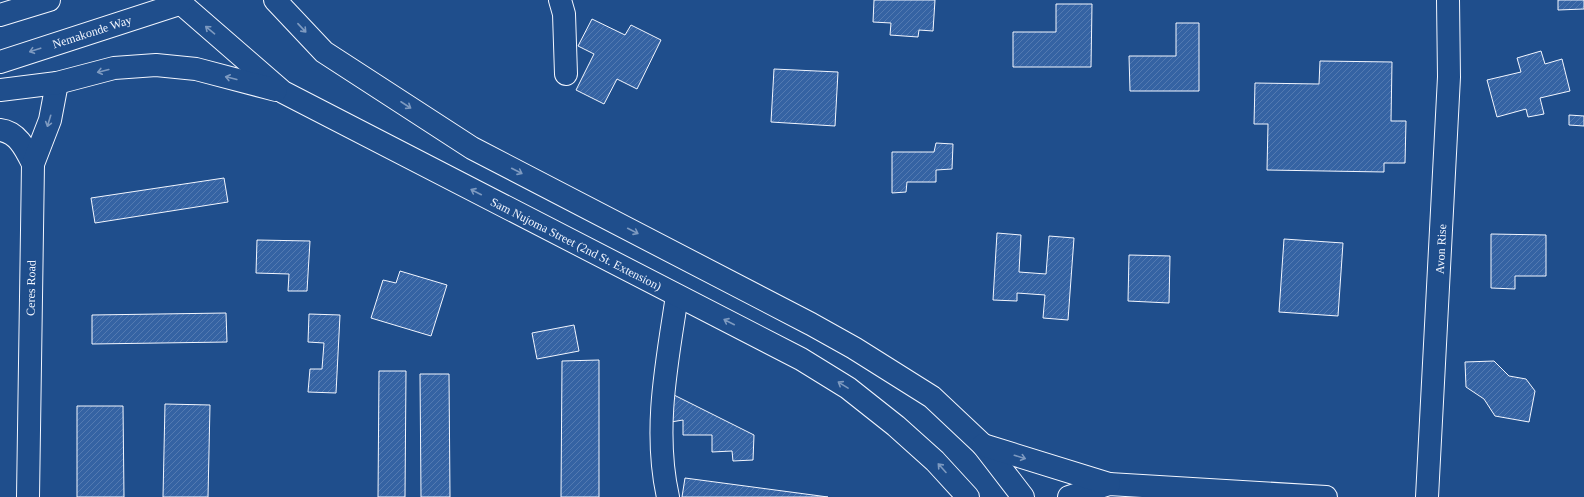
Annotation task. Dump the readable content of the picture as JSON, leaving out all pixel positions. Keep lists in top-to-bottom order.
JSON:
{
  "streets": {
    "main road": [
      "Nemakonde Way",
      "Sam Nujoma Street (2nd St. Extension)",
      "Avon Rise",
      "Ceres Road"
    ]
  },
  "crossings": [
    ["Nemakonde Way", "Sam Nujoma Street (2nd St. Extension)"]
  ]
}
